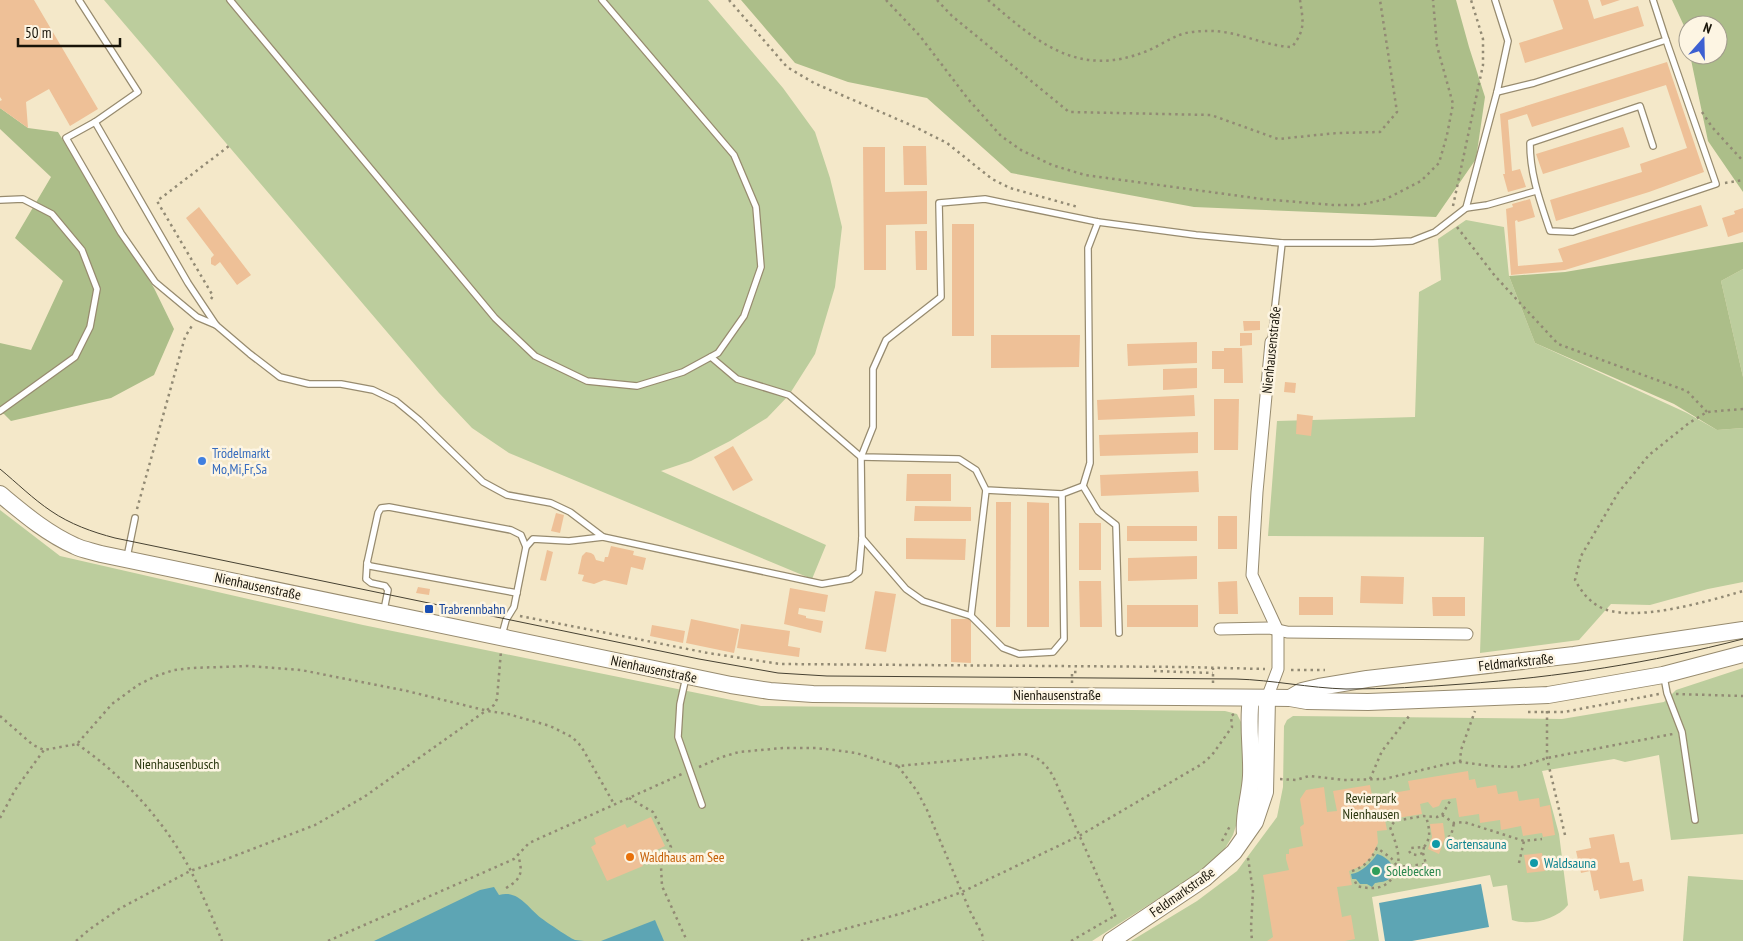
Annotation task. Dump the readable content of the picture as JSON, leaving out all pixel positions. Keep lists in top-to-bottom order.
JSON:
{
  "streets": {
    "main road": ["Nienhausenstraße", "Feldmarkstraße"]
  },
  "crossings": [
    ["Nienhausenstraße", "Feldmarkstraße"]
  ],
  "parks": ["Nienhausenbusch", "Revierpark Nienhausen"],
  "places": {
    "other": [
      "Trödelmarkt Mo,Mi,Fr,Sa",
      "Gartensauna",
      "Waldhaus am See",
      "Waldsauna",
      "Solebecken"
    ],
    "transit": ["Trabrennbahn"]
  },
  "scale_bar": "50 m",
  "north": "top"
}
